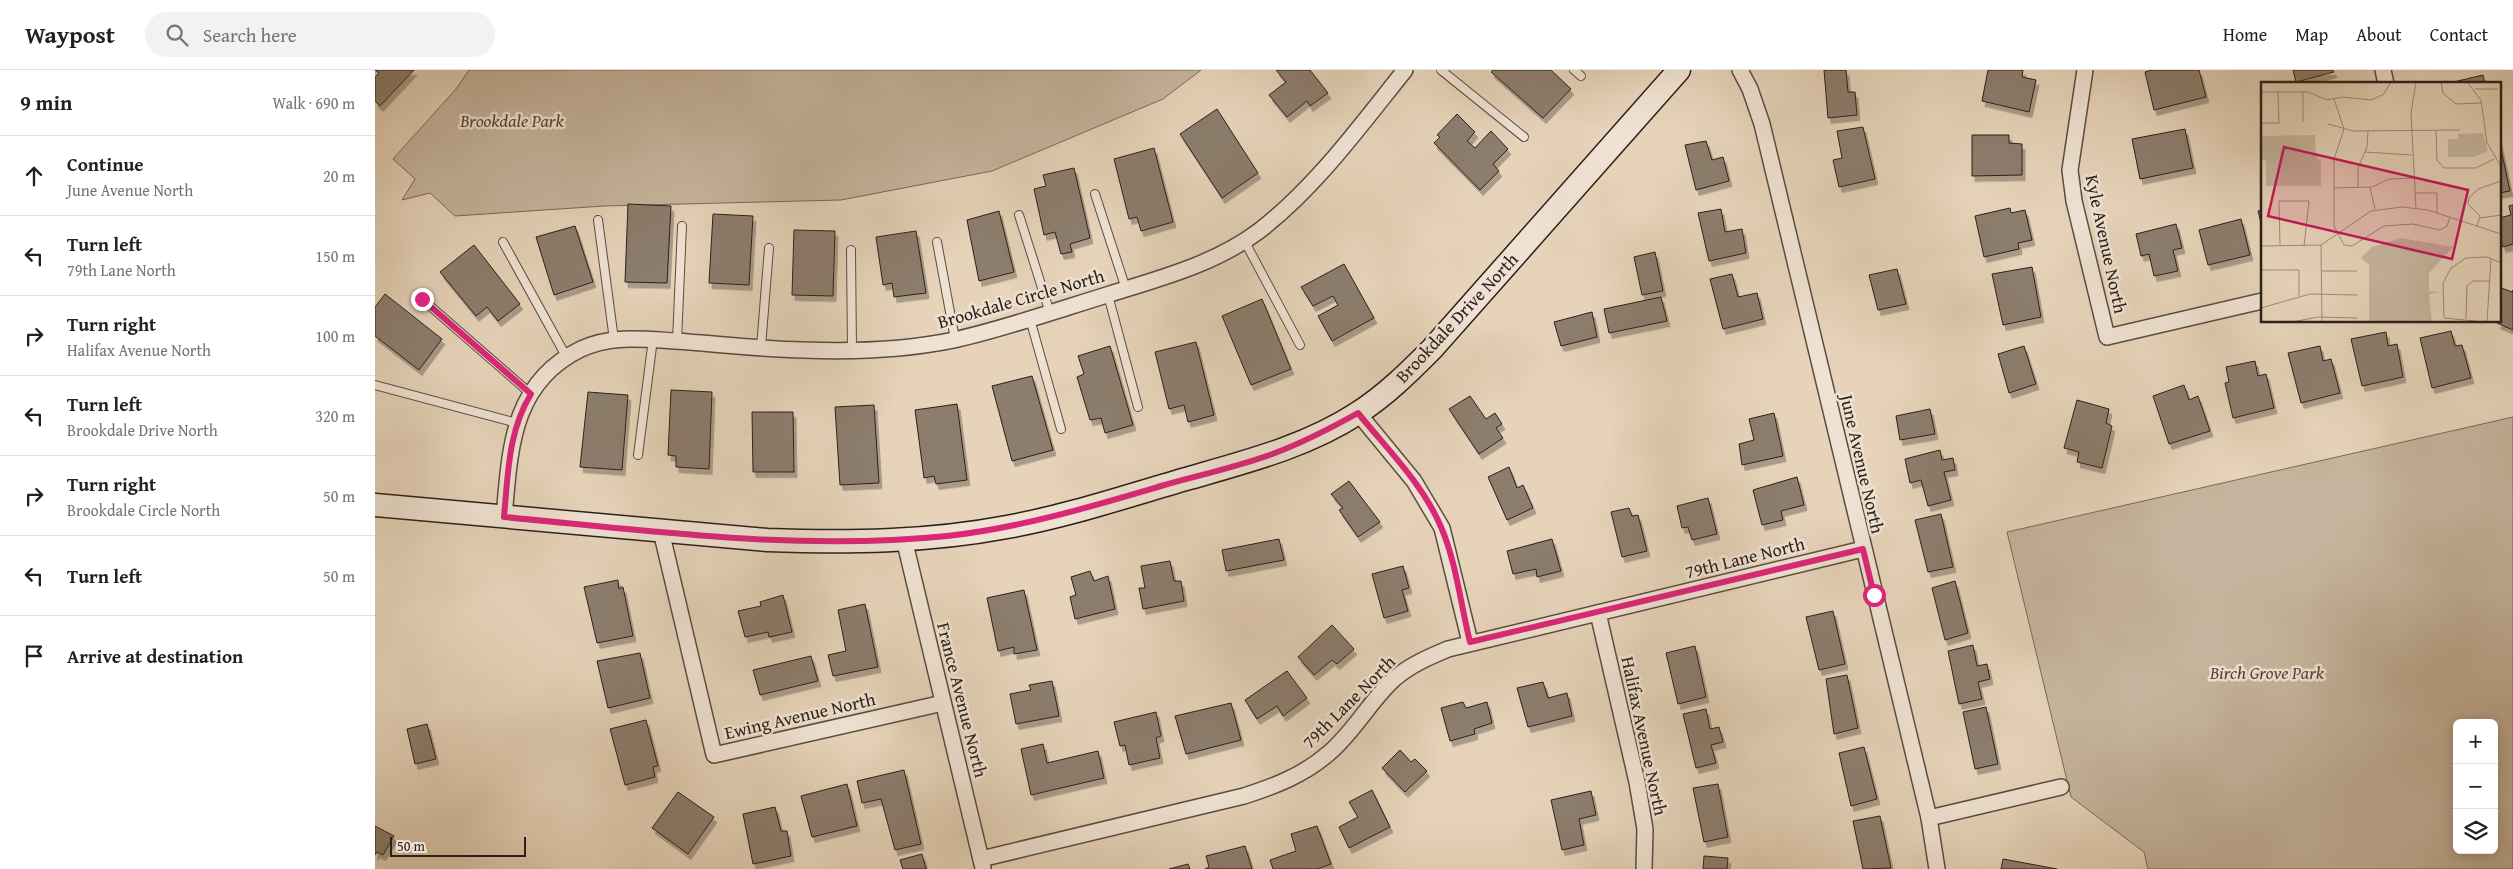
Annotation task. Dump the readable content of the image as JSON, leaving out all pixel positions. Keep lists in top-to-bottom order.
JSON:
{
  "streets": {
    "street": [
      "Kyle Avenue North",
      "Brookdale Circle North",
      "Brookdale Drive North",
      "June Avenue North",
      "79th Lane North",
      "France Avenue North",
      "Ewing Avenue North",
      "Halifax Avenue North"
    ]
  },
  "crossings": [
    ["Brookdale Circle North", "Brookdale Drive North"],
    ["Brookdale Drive North", "France Avenue North"],
    ["Brookdale Drive North", "Ewing Avenue North"],
    ["June Avenue North", "79th Lane North"],
    ["79th Lane North", "France Avenue North"],
    ["79th Lane North", "Halifax Avenue North"],
    ["France Avenue North", "Ewing Avenue North"]
  ],
  "parks": ["Brookdale Park", "Birch Grove Park"],
  "scale_bar": "50 m",
  "page": {
    "header": "Waypost",
    "search": "Search here",
    "nav": [
      "Home",
      "Map",
      "About",
      "Contact"
    ],
    "heading": ["9 min", "Walk · 690 m"],
    "list": [
      ["Continue", "June Avenue North", "20 m"],
      ["Turn left", "79th Lane North", "150 m"],
      ["Turn right", "Halifax Avenue North", "100 m"],
      ["Turn left", "Brookdale Drive North", "320 m"],
      ["Turn right", "Brookdale Circle North", "50 m"],
      ["Turn left", "50 m"],
      "Arrive at destination"
    ],
    "map_buttons": ["+", "−"],
    "scale": "50 m"
  }
}
